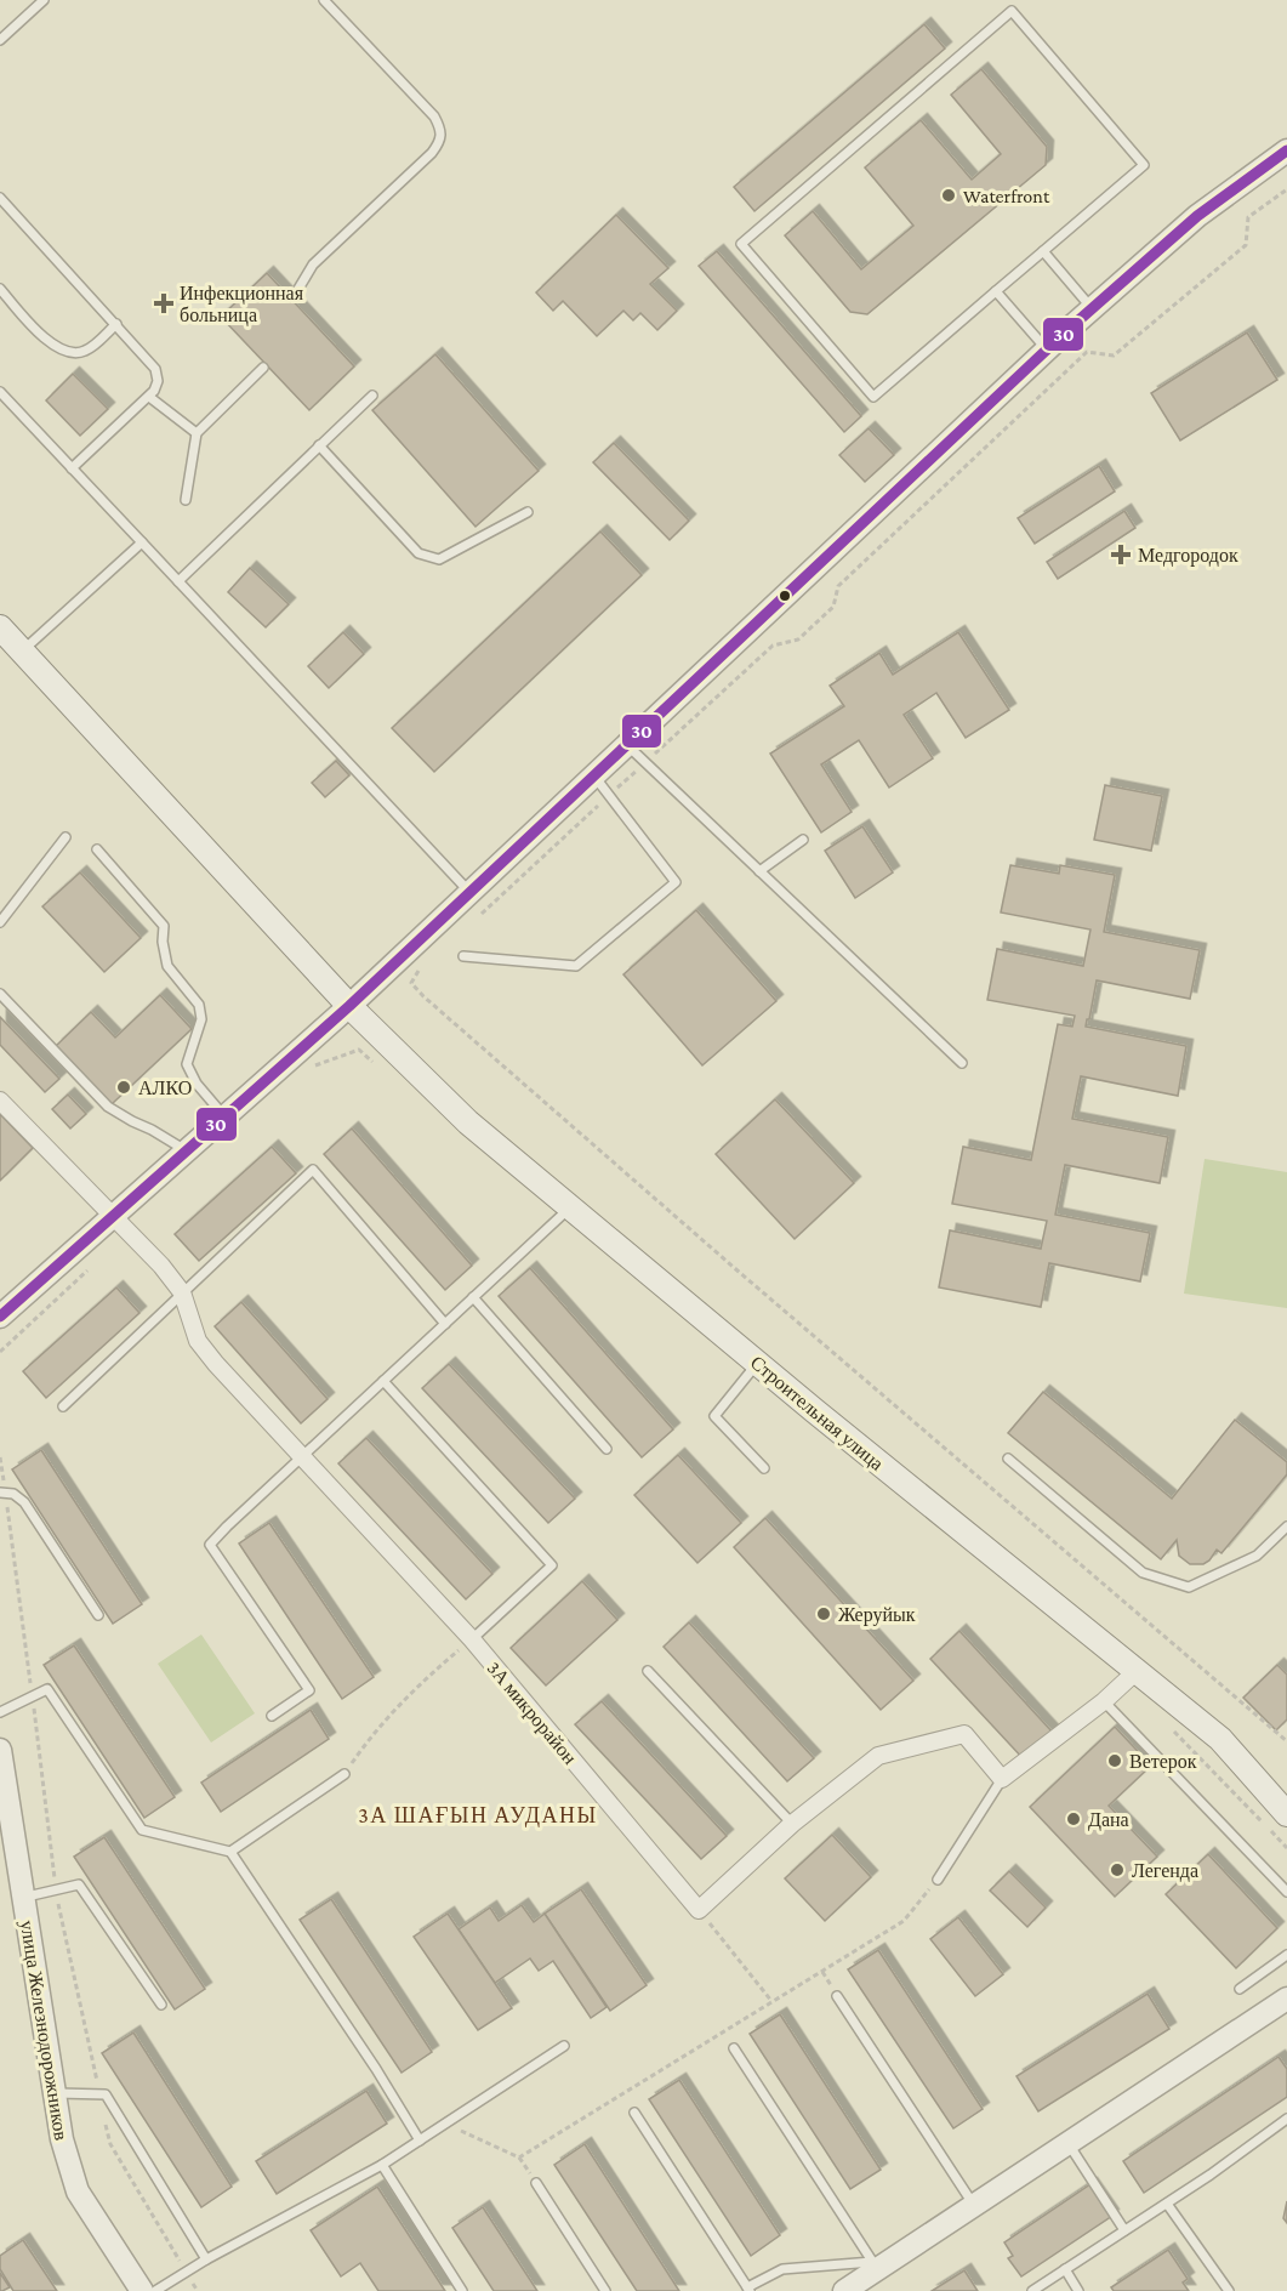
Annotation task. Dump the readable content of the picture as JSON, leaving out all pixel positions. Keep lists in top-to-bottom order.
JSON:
{
  "streets": {
    "main road": ["Строительная улица"],
    "street": ["3А микрорайон", "улица Железнодорожников"]
  },
  "districts": ["3А ШАҒЫН АУДАНЫ"],
  "places": {
    "other": [
      "Waterfront",
      "АЛКО",
      "Жеруйык",
      "Ветерок",
      "Дана",
      "Легенда"
    ],
    "health": ["Инфекционная больница", "Медгородок"]
  },
  "lines": ["transit line 30"]
}
